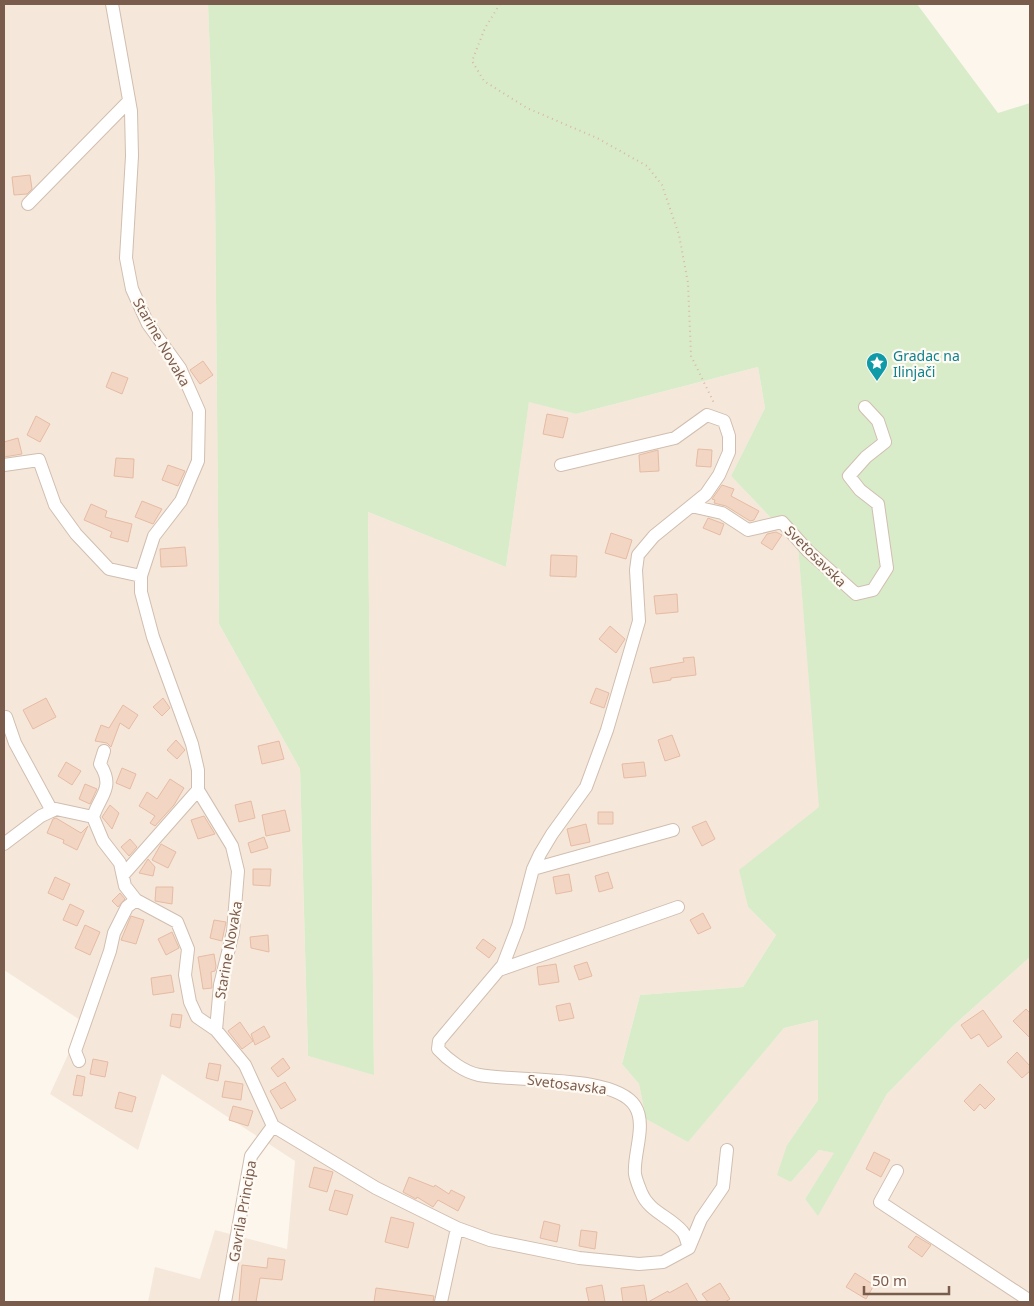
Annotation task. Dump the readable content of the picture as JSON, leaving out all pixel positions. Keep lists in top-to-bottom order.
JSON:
{
  "streets": {
    "street": ["Starine Novaka", "Svetosavska", "Gavrila Principa"]
  },
  "places": {
    "place": ["Gradac na Ilinjači"]
  },
  "scale_bar": "50 m"
}
